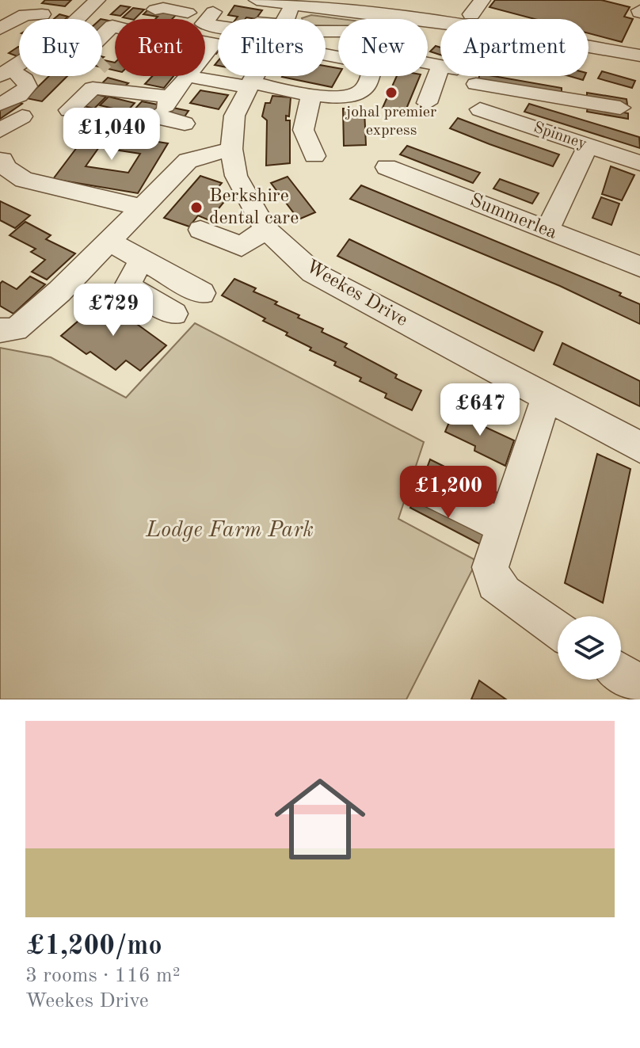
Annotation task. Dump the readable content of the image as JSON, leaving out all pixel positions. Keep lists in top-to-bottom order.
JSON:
{
  "streets": {
    "street": ["Spinney", "Summerlea", "Weekes Drive"]
  },
  "parks": ["Lodge Farm Park"],
  "places": ["johal premier express", "Berkshire dental care"],
  "page": {
    "chip": [
      "Buy",
      "Rent",
      "Filters",
      "New",
      "Apartment"
    ],
    "price": [
      "£1,040",
      "£729",
      "£647",
      "£1,200"
    ],
    "list": [
      {
        "name": "£1,200/mo",
        "note": "3 rooms · 116 m² · Weekes Drive"
      }
    ]
  }
}
